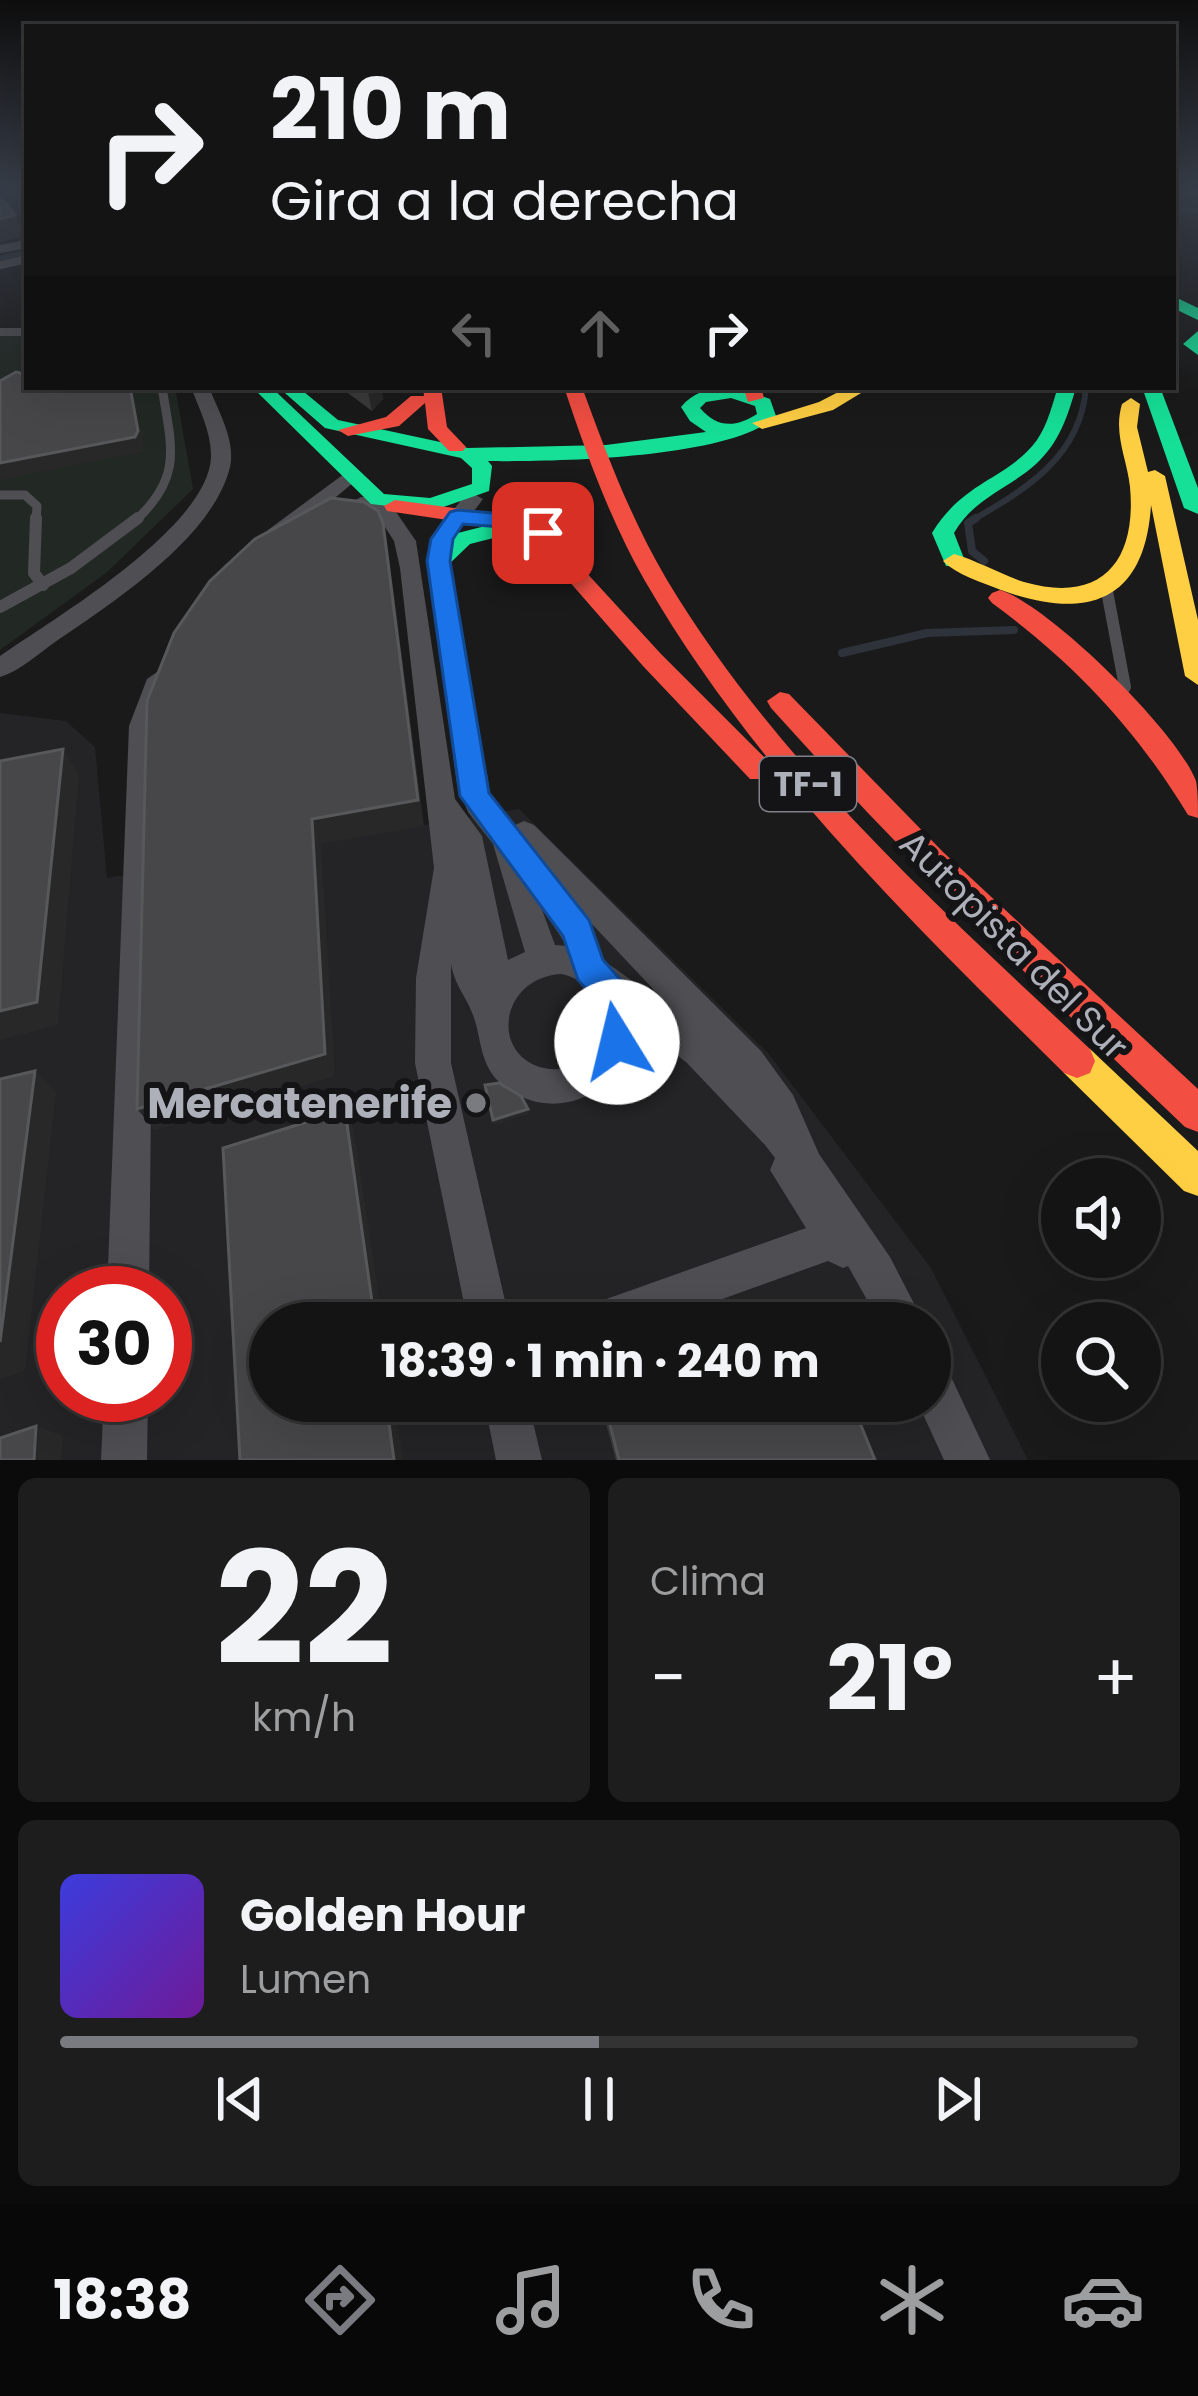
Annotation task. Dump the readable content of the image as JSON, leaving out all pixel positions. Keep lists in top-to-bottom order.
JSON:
{
  "streets": {
    "main road": ["TF-1", "Autopista del Sur"]
  },
  "places": ["Mercatenerife"],
  "page": {
    "turn": ["210 m", "Gira a la derecha"],
    "limit": "30",
    "trip": "18:39 · 1 min · 240 m",
    "tile": [
      ["22", "km/h"],
      "Clima"
    ],
    "heat": ["−", "21°", "+"],
    "song": ["Golden Hour", "Lumen"],
    "tabs": "18:38"
  }
}
